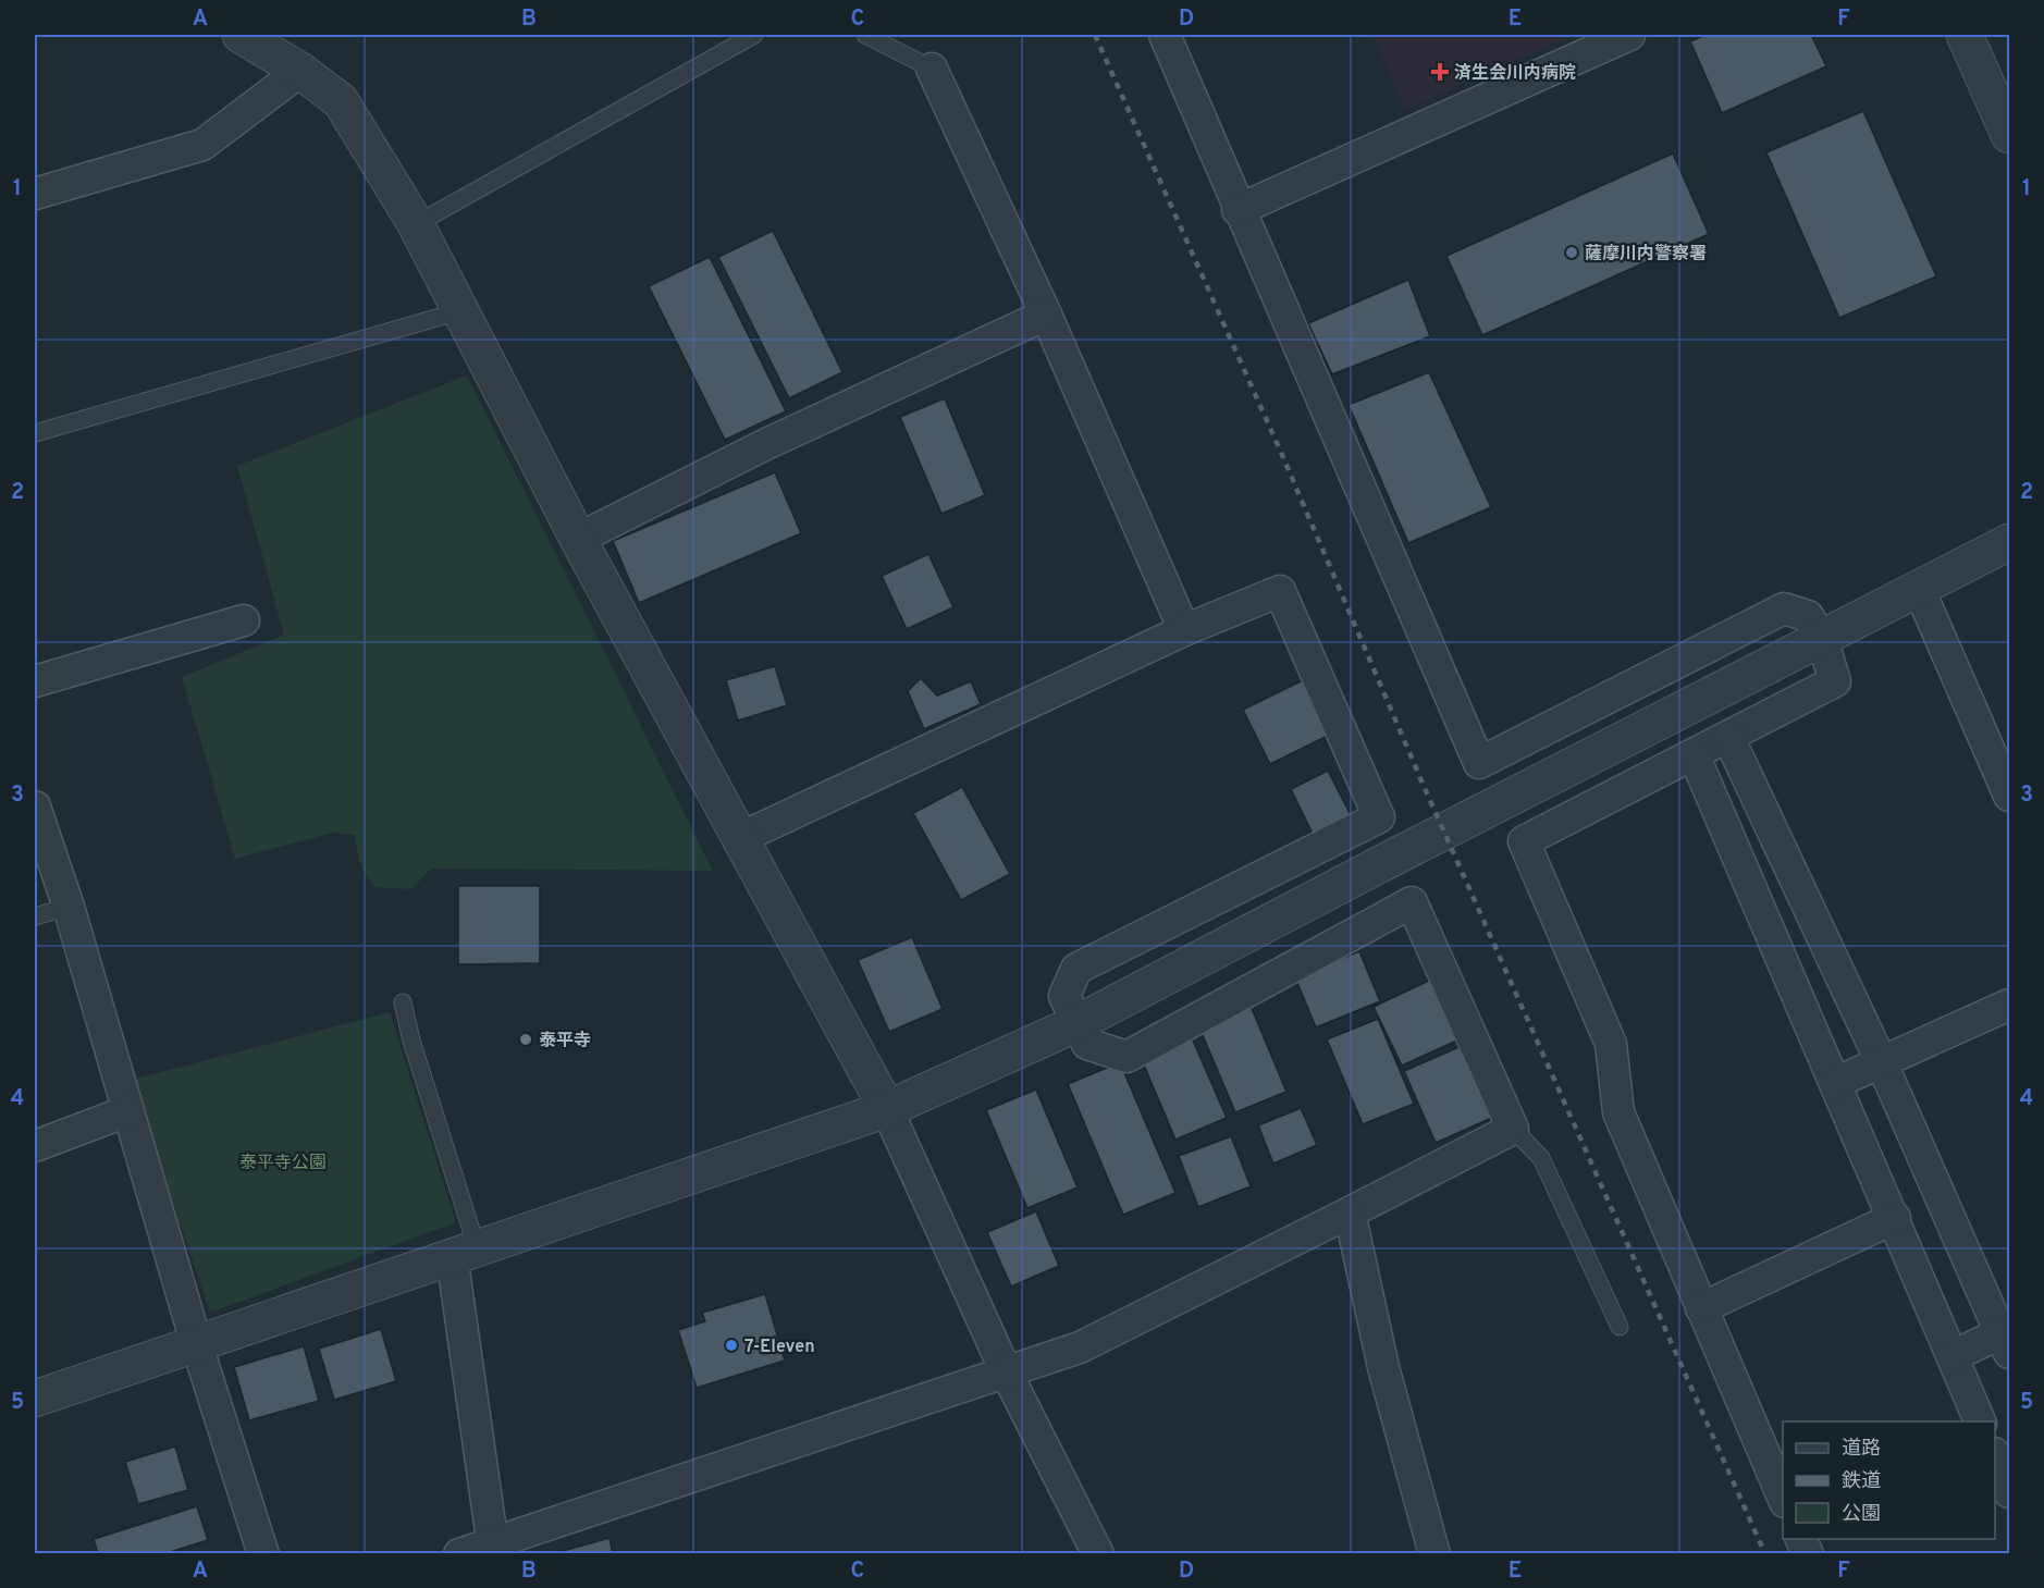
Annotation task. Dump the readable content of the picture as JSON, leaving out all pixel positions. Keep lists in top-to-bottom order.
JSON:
{
  "parks": ["泰平寺公園"],
  "places": {
    "health": ["済生会川内病院"],
    "other": ["薩摩川内警察署", "泰平寺", "7-Eleven"]
  },
  "legend": ["道路", "鉄道", "公園"],
  "grid": {
    "columns": [
      "A",
      "B",
      "C",
      "D",
      "E",
      "F"
    ],
    "rows": [
      "1",
      "2",
      "3",
      "4",
      "5"
    ]
  }
}
